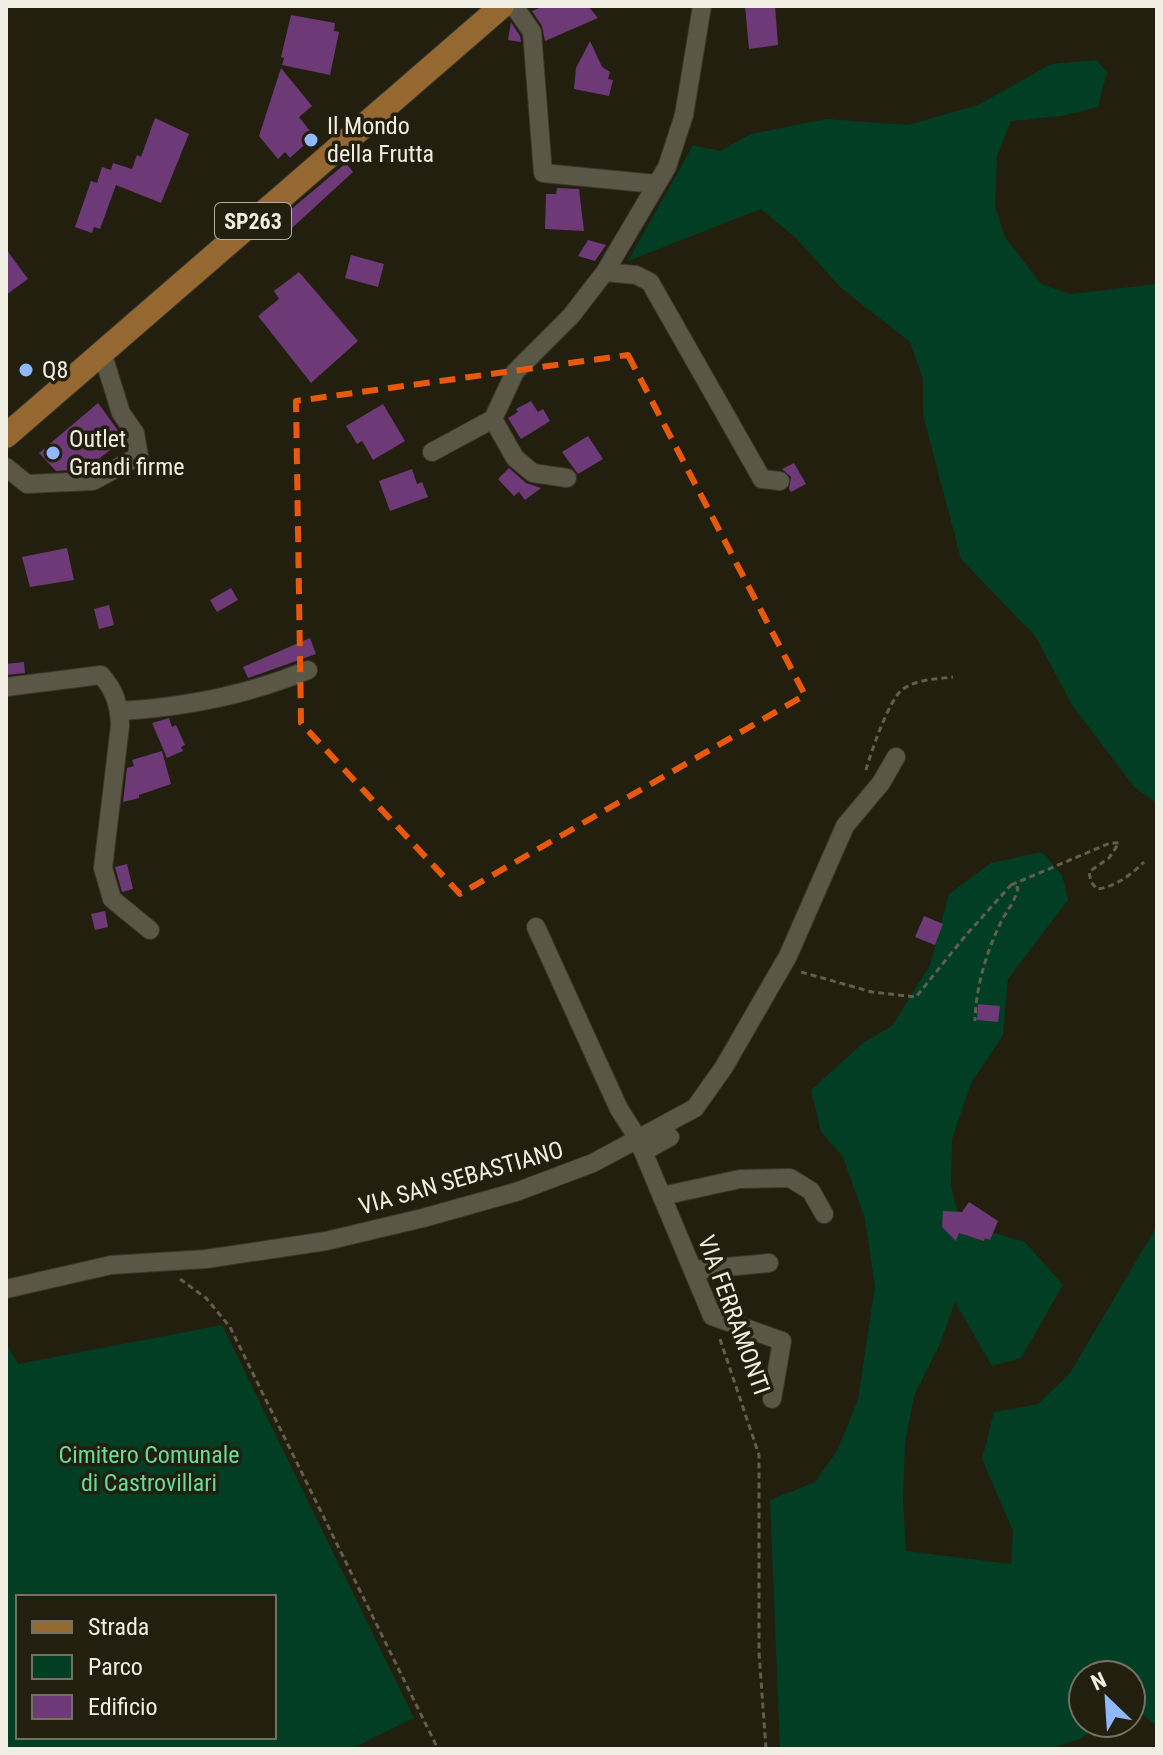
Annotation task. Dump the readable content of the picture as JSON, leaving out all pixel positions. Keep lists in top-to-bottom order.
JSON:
{
  "streets": {
    "main road": ["SP263"],
    "street": ["VIA SAN SEBASTIANO", "VIA FERRAMONTI"]
  },
  "crossings": [
    ["VIA SAN SEBASTIANO", "VIA FERRAMONTI"]
  ],
  "parks": ["Cimitero Comunale di Castrovillari"],
  "places": ["Il Mondo della Frutta", "Q8", "Outlet Grandi firme"],
  "legend": ["Strada", "Parco", "Edificio"],
  "north": "top left"
}
